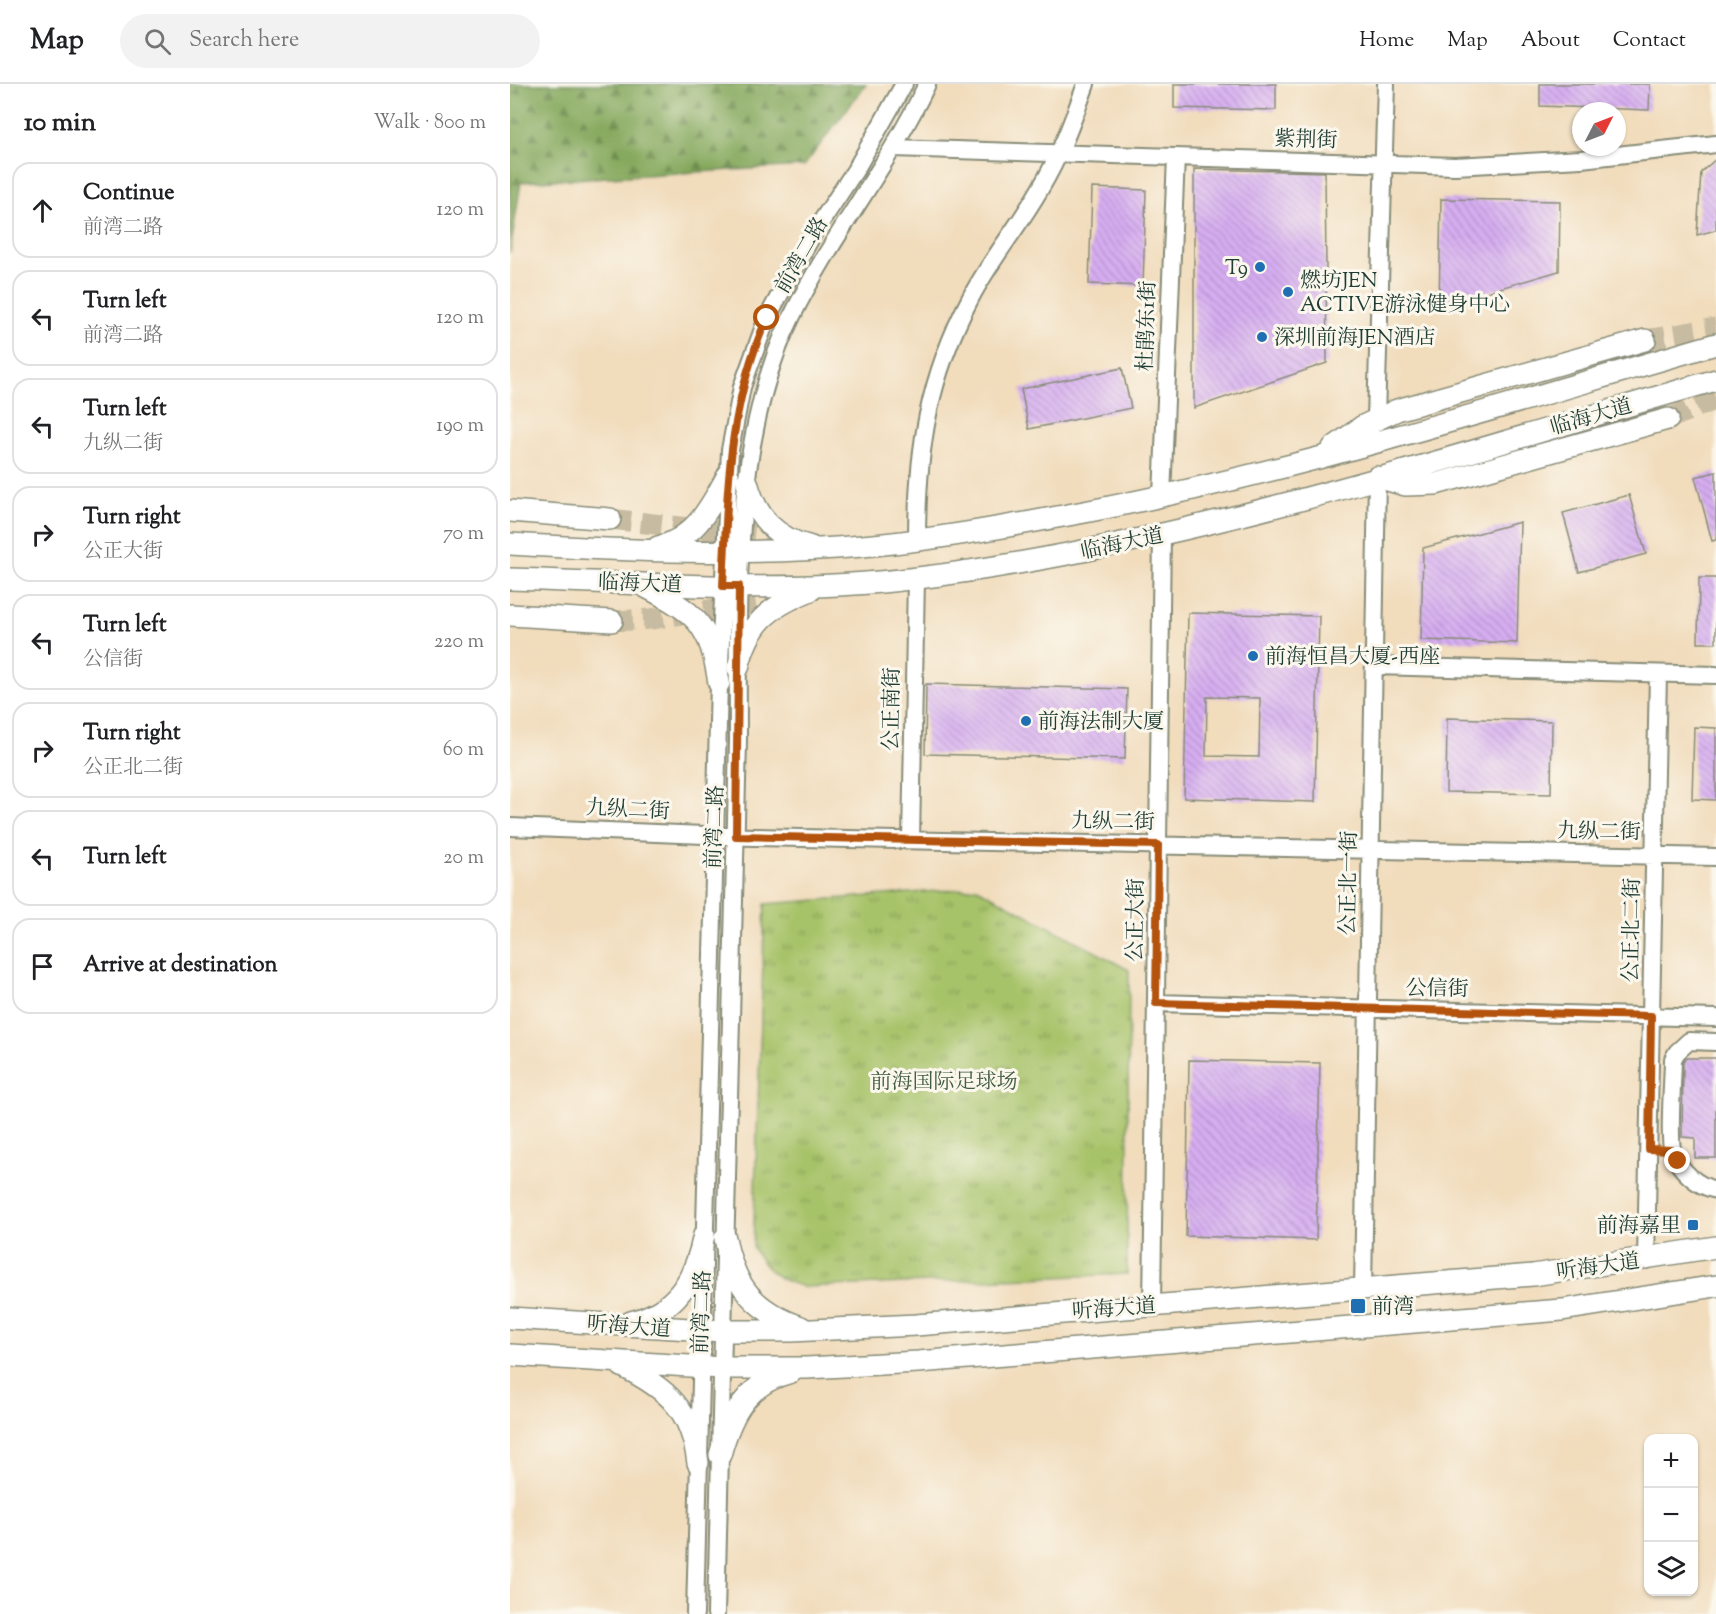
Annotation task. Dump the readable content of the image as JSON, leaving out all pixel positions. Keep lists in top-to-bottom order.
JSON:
{
  "streets": {
    "main road": ["临海大道", "听海大道"],
    "street": [
      "紫荆街",
      "前湾二路",
      "杜鹃东1街",
      "公正南街",
      "九纵二街",
      "公正北一街",
      "公正大街",
      "公正北二街",
      "公信街"
    ]
  },
  "crossings": [
    ["紫荆街", "前湾二路"],
    ["紫荆街", "杜鹃东1街"],
    ["前湾二路", "临海大道"],
    ["前湾二路", "九纵二街"],
    ["前湾二路", "听海大道"],
    ["杜鹃东1街", "临海大道"],
    ["临海大道", "公正南街"],
    ["临海大道", "公正北一街"],
    ["临海大道", "公正大街"],
    ["公正南街", "九纵二街"],
    ["九纵二街", "公正北一街"],
    ["九纵二街", "公正大街"],
    ["九纵二街", "公正北二街"],
    ["公正北一街", "公信街"],
    ["公正北一街", "听海大道"],
    ["公正大街", "公信街"],
    ["公正大街", "听海大道"],
    ["公正北二街", "公信街"],
    ["公正北二街", "听海大道"]
  ],
  "parks": ["前海国际足球场"],
  "places": {
    "other": [
      "T9",
      "燃坊JEN ACTIVE游泳健身中心",
      "深圳前海JEN酒店",
      "前海恒昌大厦-西座",
      "前海法制大厦"
    ],
    "transit": ["前海嘉里", "前湾"]
  },
  "north": "top right",
  "page": {
    "header": "Map",
    "search": "Search here",
    "nav": [
      "Home",
      "Map",
      "About",
      "Contact"
    ],
    "heading": ["10 min", "Walk · 800 m"],
    "list": [
      ["Continue", "前湾二路", "120 m"],
      ["Turn left", "前湾二路", "120 m"],
      ["Turn left", "九纵二街", "190 m"],
      ["Turn right", "公正大街", "70 m"],
      ["Turn left", "公信街", "220 m"],
      ["Turn right", "公正北二街", "60 m"],
      ["Turn left", "20 m"],
      "Arrive at destination"
    ],
    "map_buttons": ["+", "−"]
  }
}
